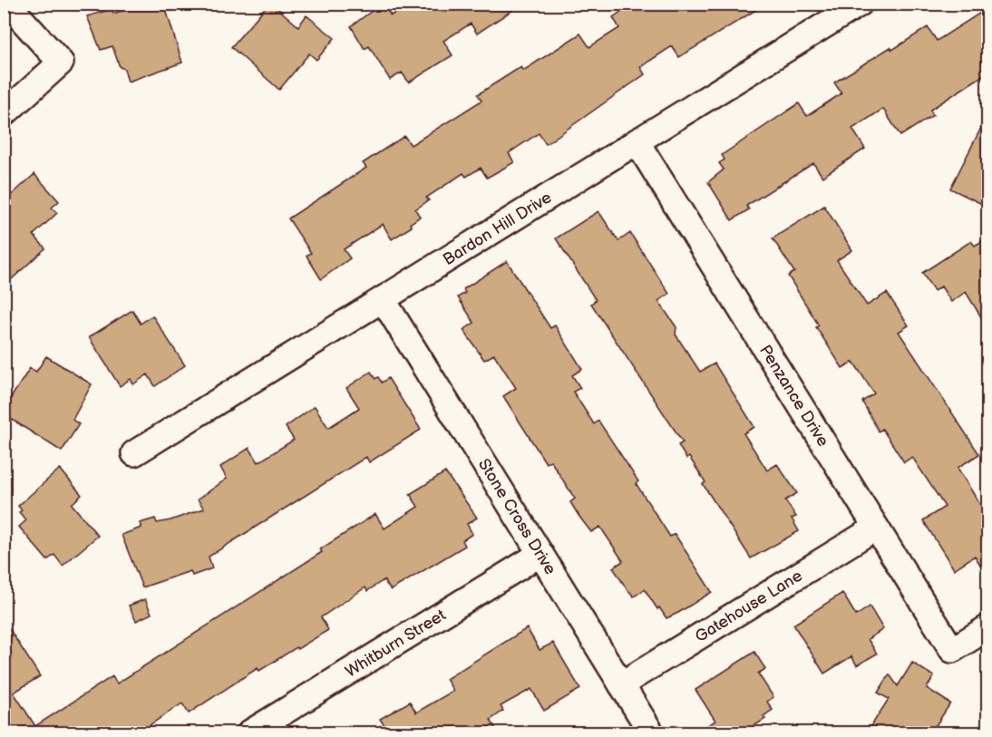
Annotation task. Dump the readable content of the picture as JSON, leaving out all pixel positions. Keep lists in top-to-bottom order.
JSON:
{
  "streets": {
    "street": [
      "Bardon Hill Drive",
      "Penzance Drive",
      "Stone Cross Drive",
      "Gatehouse Lane",
      "Whitburn Street"
    ]
  },
  "crossings": [
    ["Bardon Hill Drive", "Penzance Drive"],
    ["Bardon Hill Drive", "Stone Cross Drive"],
    ["Penzance Drive", "Gatehouse Lane"],
    ["Stone Cross Drive", "Gatehouse Lane"],
    ["Stone Cross Drive", "Whitburn Street"]
  ]
}
